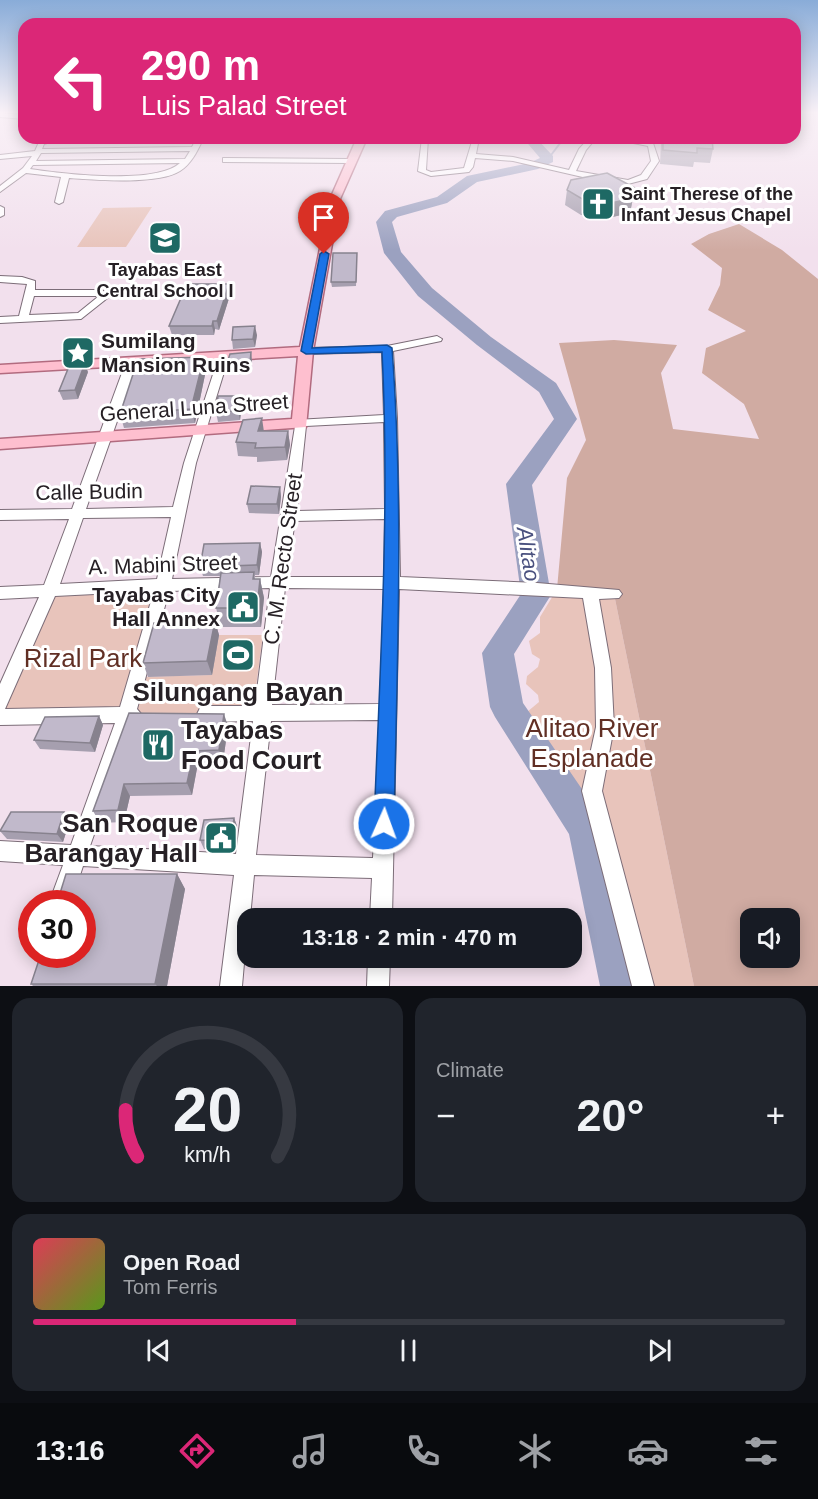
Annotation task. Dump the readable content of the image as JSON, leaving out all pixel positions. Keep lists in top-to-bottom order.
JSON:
{
  "streets": {
    "main road": ["General Luna Street", "C. M. Recto Street"],
    "street": ["Calle Budin", "A. Mabini Street"]
  },
  "crossings": [
    ["General Luna Street", "C. M. Recto Street"],
    ["C. M. Recto Street", "A. Mabini Street"]
  ],
  "water": ["Alitao"],
  "parks": ["Rizal Park", "Alitao River Esplanade"],
  "places": {
    "church": ["Saint Therese of the Infant Jesus Chapel"],
    "school or university": ["Tayabas East Central School I"],
    "place": ["Sumilang Mansion Ruins"],
    "public building": ["Tayabas City Hall Annex", "San Roque Barangay Hall"],
    "sports": ["Silungang Bayan"],
    "restaurant": ["Tayabas Food Court"]
  },
  "page": {
    "turn": ["290 m", "Luis Palad Street"],
    "limit": "30",
    "trip": "13:18 · 2 min · 470 m",
    "tile": "Climate",
    "heat": ["−", "20°", "+"],
    "song": ["Open Road", "Tom Ferris"],
    "tabs": "13:16",
    "gauge": ["20", "km/h"]
  }
}
